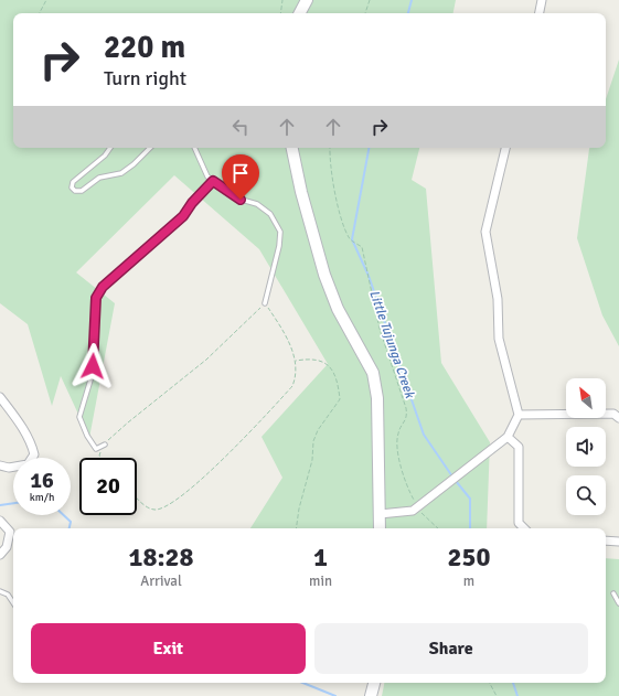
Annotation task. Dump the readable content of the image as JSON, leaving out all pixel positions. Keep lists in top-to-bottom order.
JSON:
{
  "water": ["Little Tujunga Creek"],
  "north": "top left",
  "page": {
    "turn": ["220 m", "Turn right"],
    "speed": "16 km/h",
    "limit": "20",
    "eta": [
      "18:28",
      "Arrival",
      "1",
      "min",
      "250",
      "m"
    ],
    "buttons": ["Exit", "Share"]
  }
}
